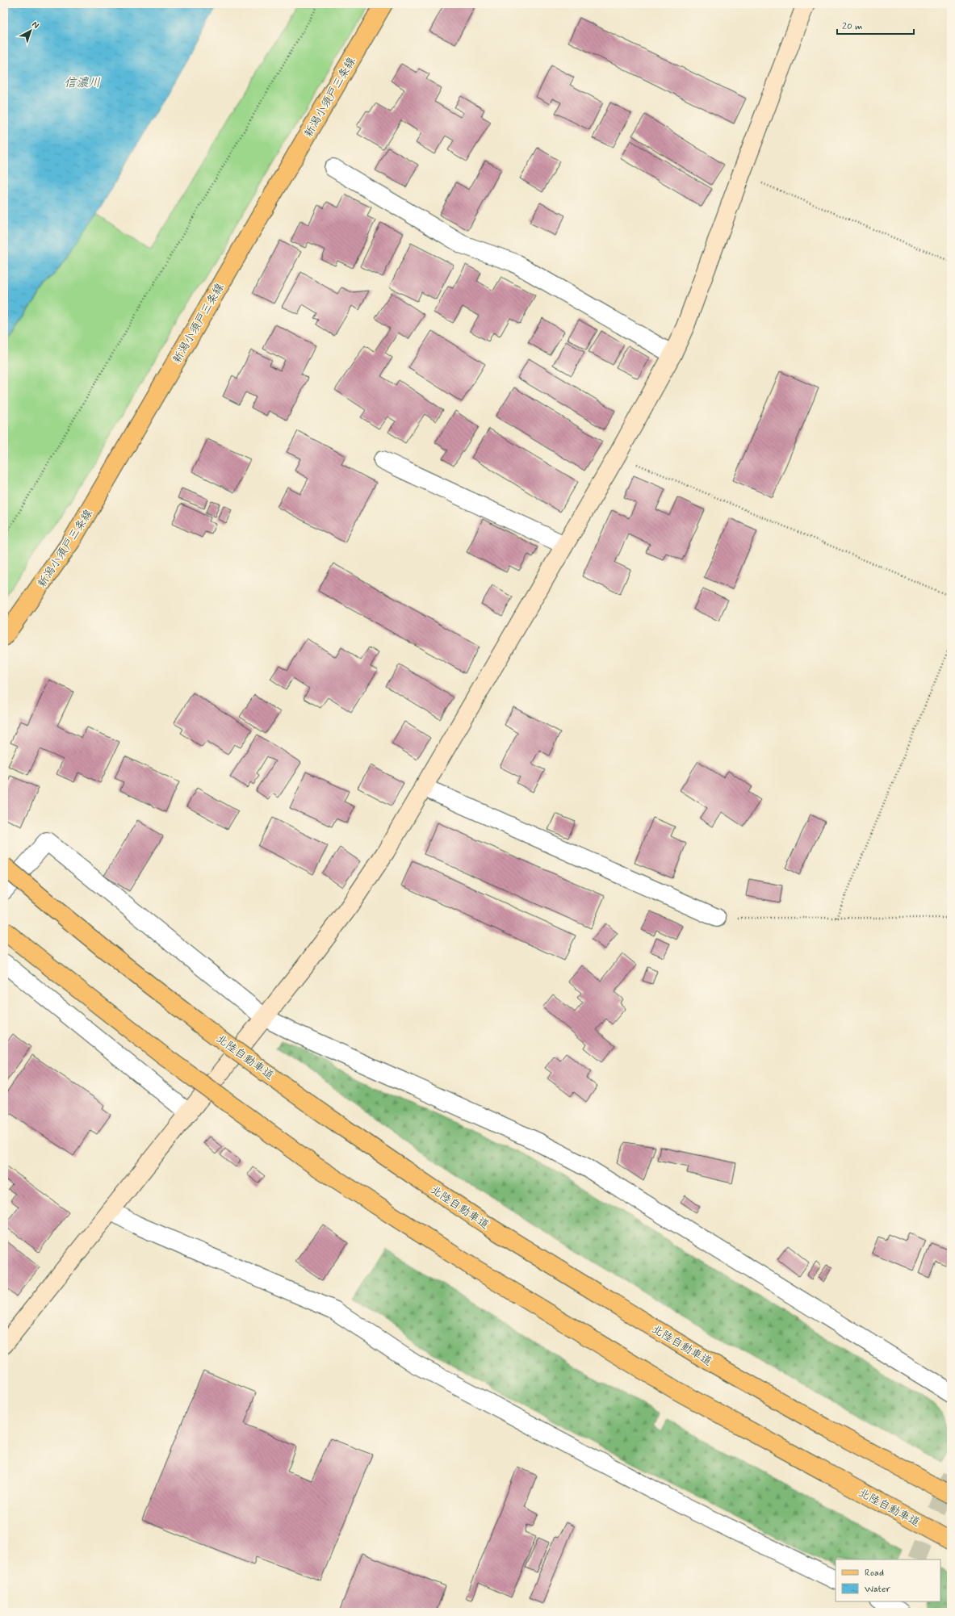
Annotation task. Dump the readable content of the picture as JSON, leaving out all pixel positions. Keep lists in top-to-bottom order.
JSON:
{
  "streets": {
    "main road": ["新潟小須戸三条線", "北陸自動車道"]
  },
  "water": ["信濃川"],
  "legend": ["Road", "Water"],
  "scale_bar": "20 m",
  "north": "top right"
}
